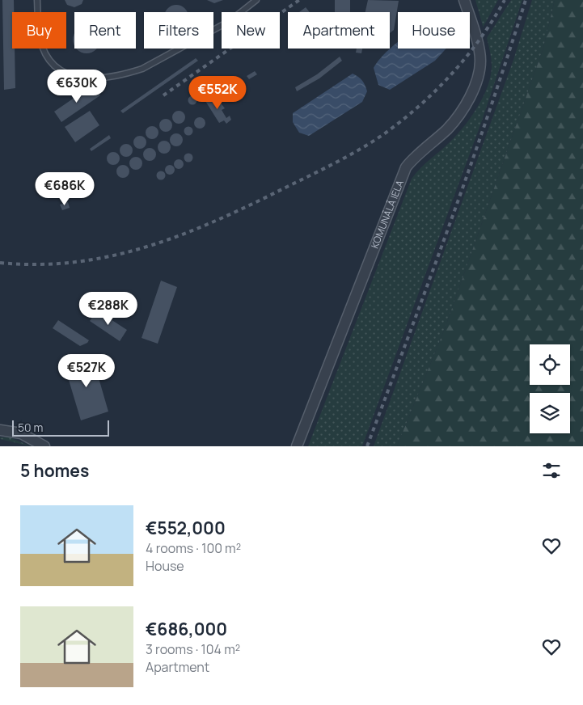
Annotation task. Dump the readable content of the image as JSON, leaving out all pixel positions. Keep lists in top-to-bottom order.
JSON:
{
  "streets": {
    "street": ["KOMUNĀLĀ IELA"]
  },
  "scale_bar": "50 m",
  "page": {
    "chip": [
      "Buy",
      "Rent",
      "Filters",
      "New",
      "Apartment",
      "House"
    ],
    "price": [
      "€630K",
      "€552K",
      "€686K",
      "€288K",
      "€527K"
    ],
    "scale": "50 m",
    "heading": "5 homes",
    "list": [
      {
        "name": "€552,000",
        "note": "4 rooms · 100 m² · House"
      },
      {
        "name": "€686,000",
        "note": "3 rooms · 104 m² · Apartment"
      }
    ]
  }
}
